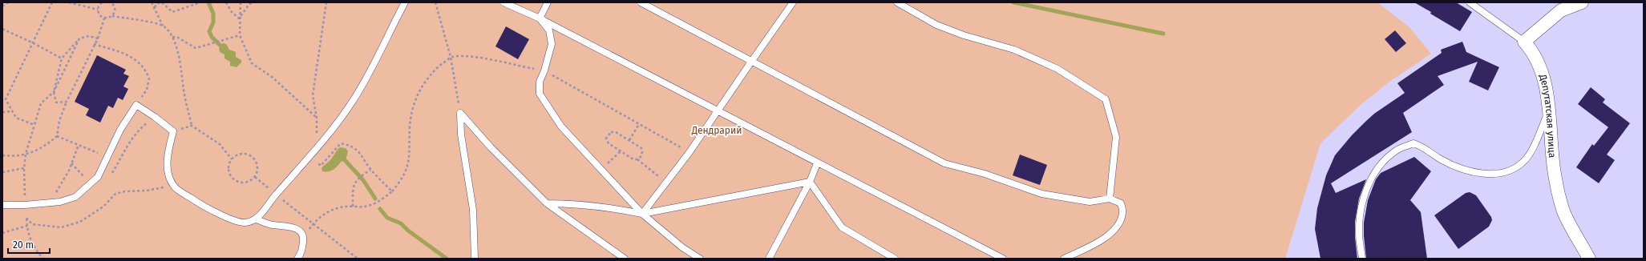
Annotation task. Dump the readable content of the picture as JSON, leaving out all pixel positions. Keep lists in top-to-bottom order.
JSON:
{
  "streets": {
    "street": ["Депутатская улица"]
  },
  "parks": ["Дендрарий"],
  "scale_bar": "20 m"
}
